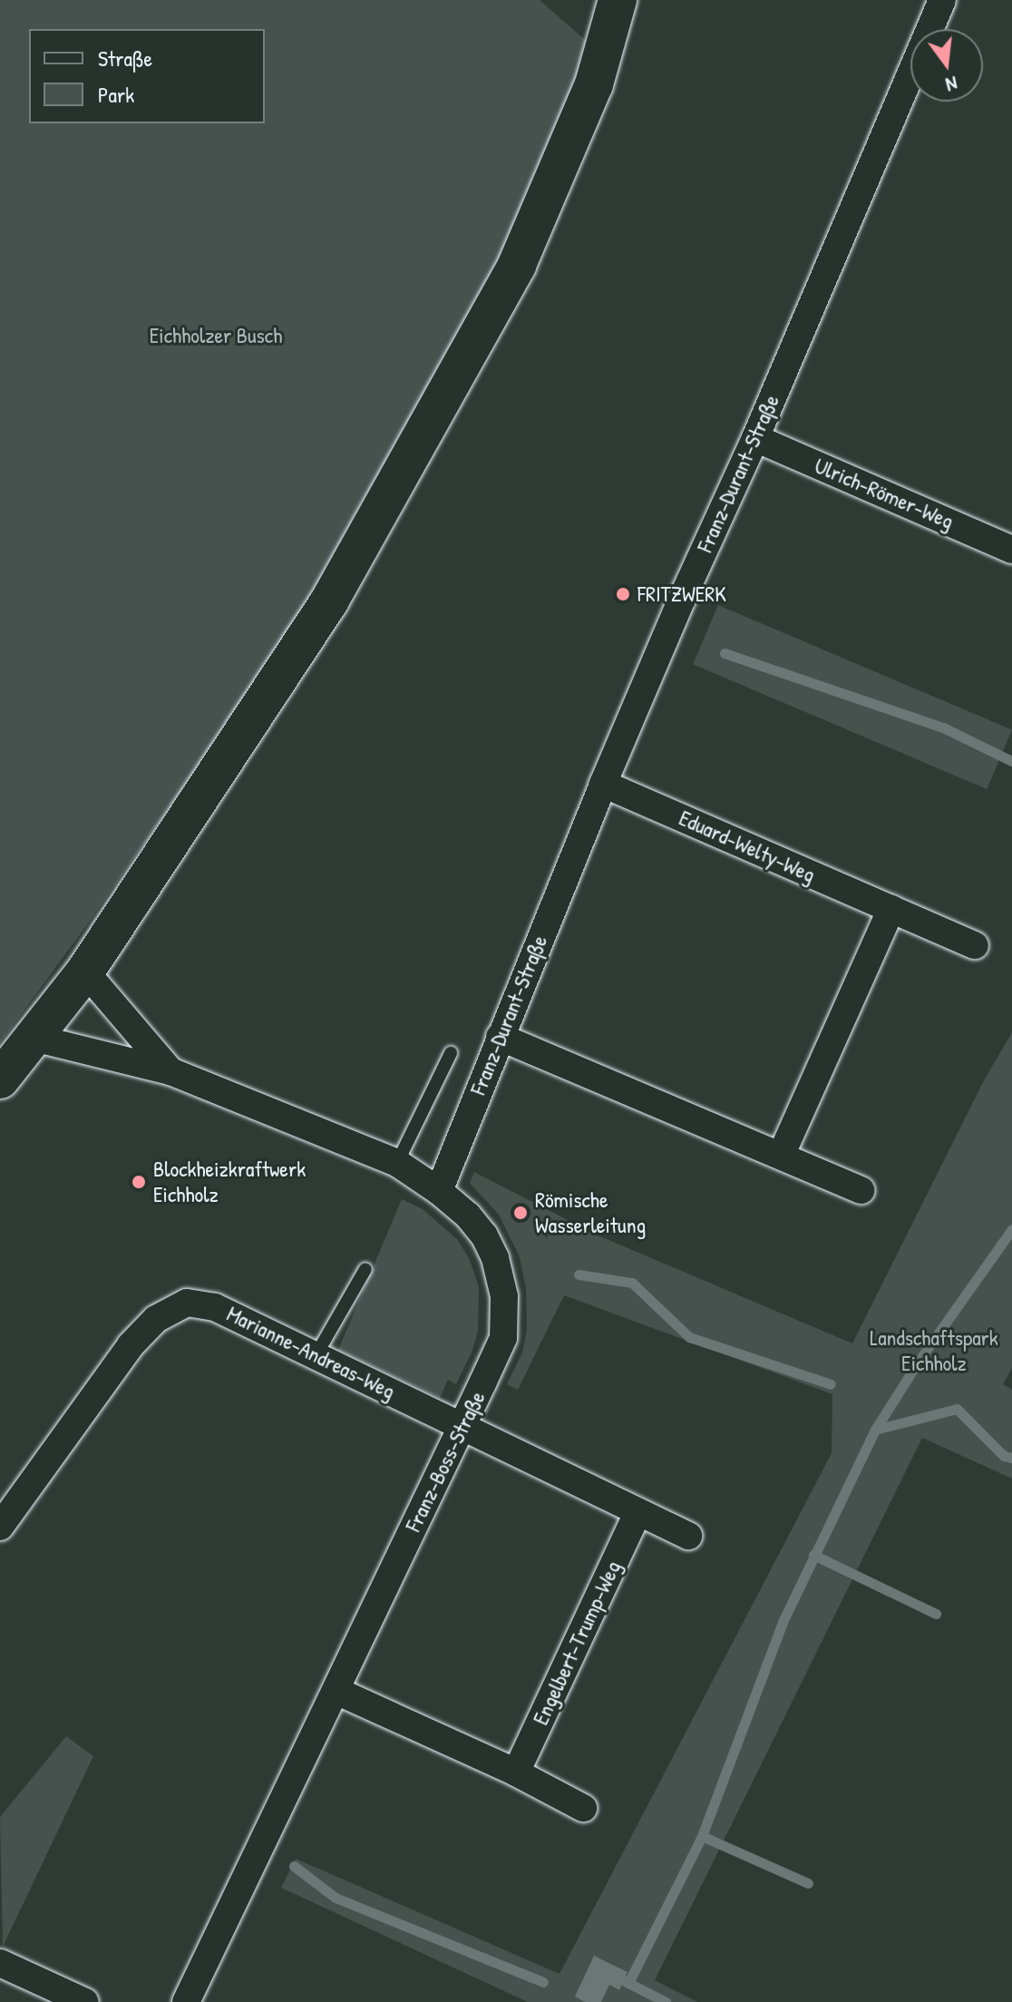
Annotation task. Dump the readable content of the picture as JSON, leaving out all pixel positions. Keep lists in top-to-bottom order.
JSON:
{
  "streets": {
    "street": [
      "Franz-Durant-Straße",
      "Ulrich-Römer-Weg",
      "Eduard-Welty-Weg",
      "Marianne-Andreas-Weg",
      "Franz-Boss-Straße",
      "Engelbert-Trump-Weg"
    ]
  },
  "crossings": [
    ["Franz-Durant-Straße", "Ulrich-Römer-Weg"],
    ["Franz-Durant-Straße", "Eduard-Welty-Weg"],
    ["Franz-Durant-Straße", "Franz-Boss-Straße"],
    ["Marianne-Andreas-Weg", "Franz-Boss-Straße"]
  ],
  "parks": ["Eichholzer Busch", "Landschaftspark Eichholz"],
  "places": ["FRITZWERK", "Blockheizkraftwerk Eichholz", "Römische Wasserleitung"],
  "legend": ["Straße", "Park"],
  "north": "bottom"
}
